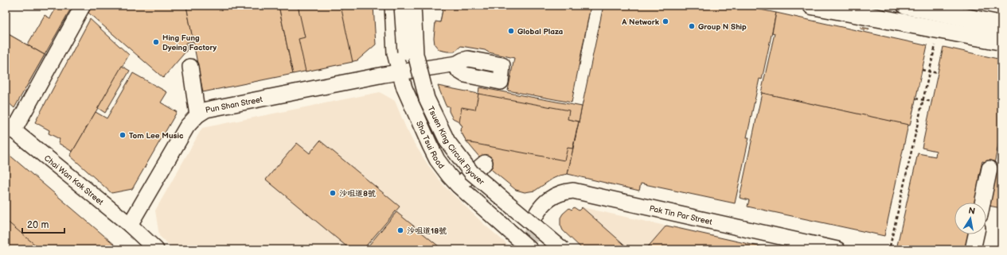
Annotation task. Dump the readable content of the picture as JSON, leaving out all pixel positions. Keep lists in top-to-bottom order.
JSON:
{
  "streets": {
    "street": [
      "Pun Shan Street",
      "Sha Tsui Road",
      "Tsuen King Circuit Flyover",
      "Chai Wan Kok Street",
      "Pak Tin Par Street"
    ]
  },
  "crossings": [
    ["Pun Shan Street", "Sha Tsui Road"],
    ["Pun Shan Street", "Chai Wan Kok Street"]
  ],
  "places": [
    "A Network",
    "Group N Ship",
    "Global Plaza",
    "Hing Fung Dyeing Factory",
    "Tom Lee Music",
    "沙咀道8號",
    "沙咀道18號"
  ],
  "scale_bar": "20 m",
  "north": "top"
}
